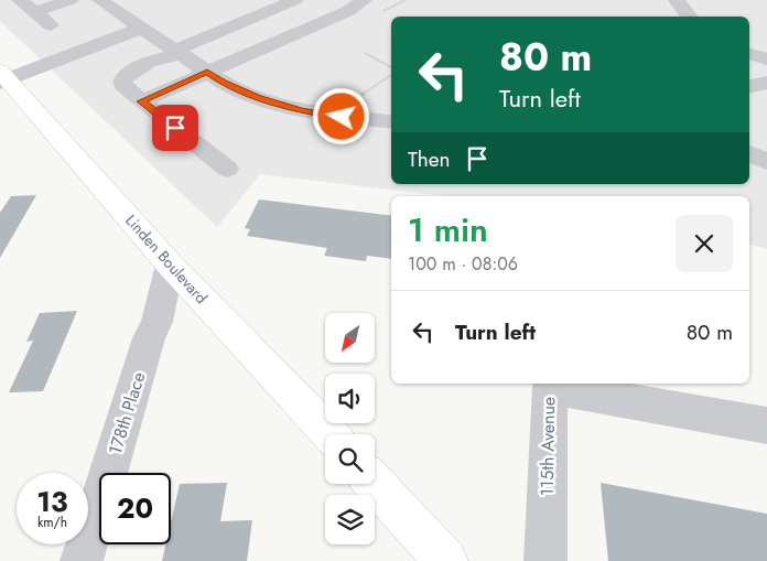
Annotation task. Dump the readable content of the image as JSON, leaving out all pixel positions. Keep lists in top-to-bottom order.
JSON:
{
  "streets": {
    "main road": ["Linden Boulevard"],
    "street": ["178th Place", "115th Avenue"]
  },
  "crossings": [
    ["Linden Boulevard", "178th Place"]
  ],
  "north": "bottom left",
  "page": {
    "turn": ["80 m", "Turn left"],
    "then": "Then",
    "heading": ["1 min", "100 m · 08:06"],
    "list": [
      {
        "name": "Turn left",
        "value": "80 m"
      }
    ],
    "speed": "13 km/h",
    "limit": "20"
  }
}
